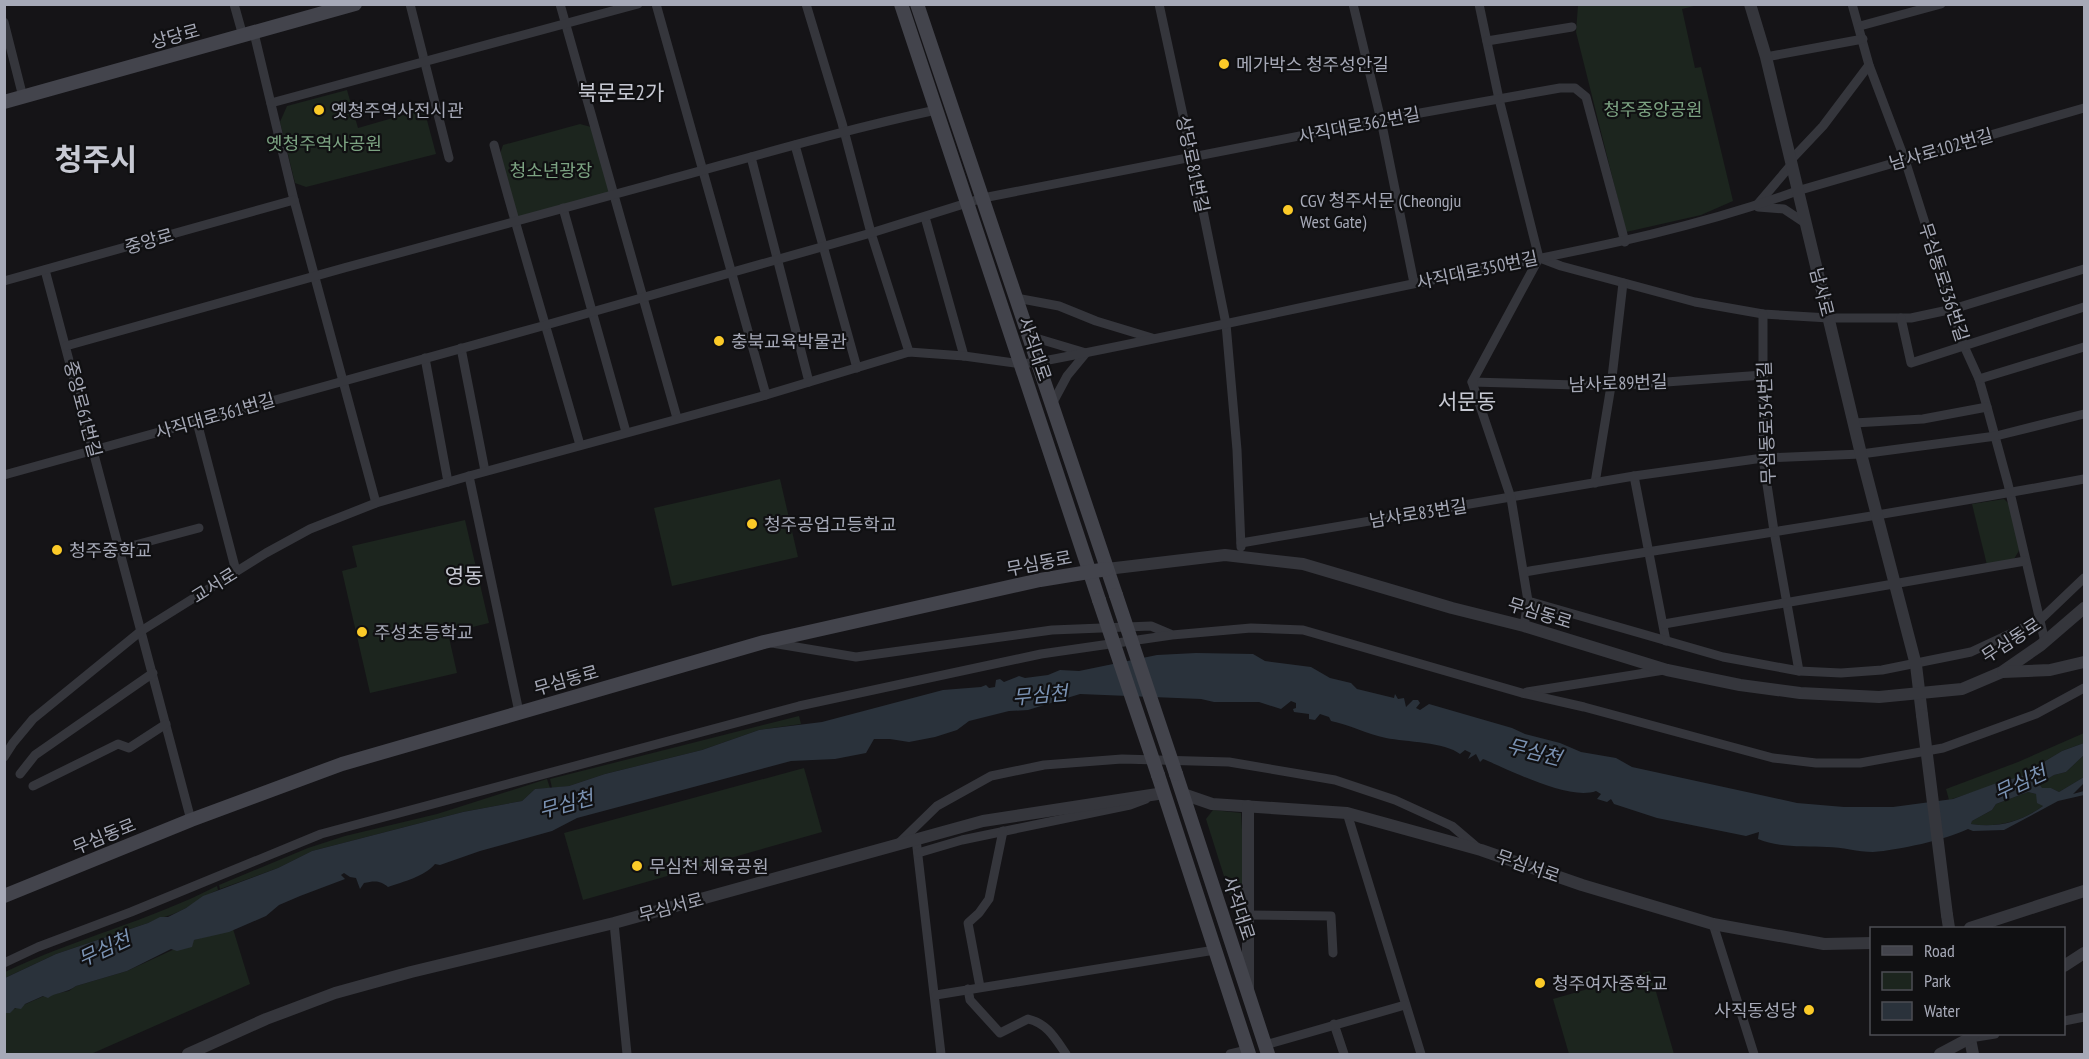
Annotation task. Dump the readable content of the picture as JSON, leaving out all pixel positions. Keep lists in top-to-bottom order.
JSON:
{
  "streets": {
    "main road": ["상당로", "사직대로", "무심동로"],
    "street": [
      "사직대로362번길",
      "남사로102번길",
      "상당로81번길",
      "중앙로",
      "사직대로350번길",
      "무심동로336번길",
      "남사로",
      "남사로89번길",
      "중앙로61번길",
      "사직대로361번길",
      "무심동로354번길",
      "남사로83번길",
      "교서로",
      "무심서로"
    ]
  },
  "crossings": [
    ["사직대로362번길", "상당로81번길"],
    ["사직대로362번길", "사직대로350번길"],
    ["사직대로362번길", "사직대로"],
    ["사직대로362번길", "사직대로361번길"],
    ["남사로102번길", "사직대로350번길"],
    ["남사로102번길", "무심동로336번길"],
    ["남사로102번길", "남사로"],
    ["상당로81번길", "사직대로350번길"],
    ["상당로81번길", "남사로83번길"],
    ["상당로81번길", "무심동로"],
    ["중앙로", "중앙로61번길"],
    ["사직대로350번길", "남사로"],
    ["사직대로350번길", "사직대로"],
    ["사직대로350번길", "교서로"],
    ["무심동로336번길", "남사로83번길"],
    ["무심동로336번길", "무심동로"],
    ["남사로", "남사로83번길"],
    ["남사로", "무심동로"],
    ["사직대로", "사직대로361번길"],
    ["사직대로", "무심동로"],
    ["사직대로", "교서로"],
    ["사직대로", "무심서로"],
    ["남사로89번길", "무심동로354번길"],
    ["중앙로61번길", "사직대로361번길"],
    ["중앙로61번길", "무심동로"],
    ["중앙로61번길", "교서로"],
    ["무심동로354번길", "남사로83번길"]
  ],
  "districts": [
    "북문로2가",
    "청주시",
    "서문동",
    "영동"
  ],
  "water": ["무심천"],
  "parks": ["청주중앙공원", "옛청주역사공원", "청소년광장"],
  "places": [
    "메가박스 청주성안길",
    "옛청주역사전시관",
    "CGV 청주서문 (Cheongju West Gate)",
    "충북교육박물관",
    "청주공업고등학교",
    "청주중학교",
    "주성초등학교",
    "무심천 체육공원",
    "청주여자중학교",
    "사직동성당"
  ],
  "legend": ["Road", "Park", "Water"]
}
